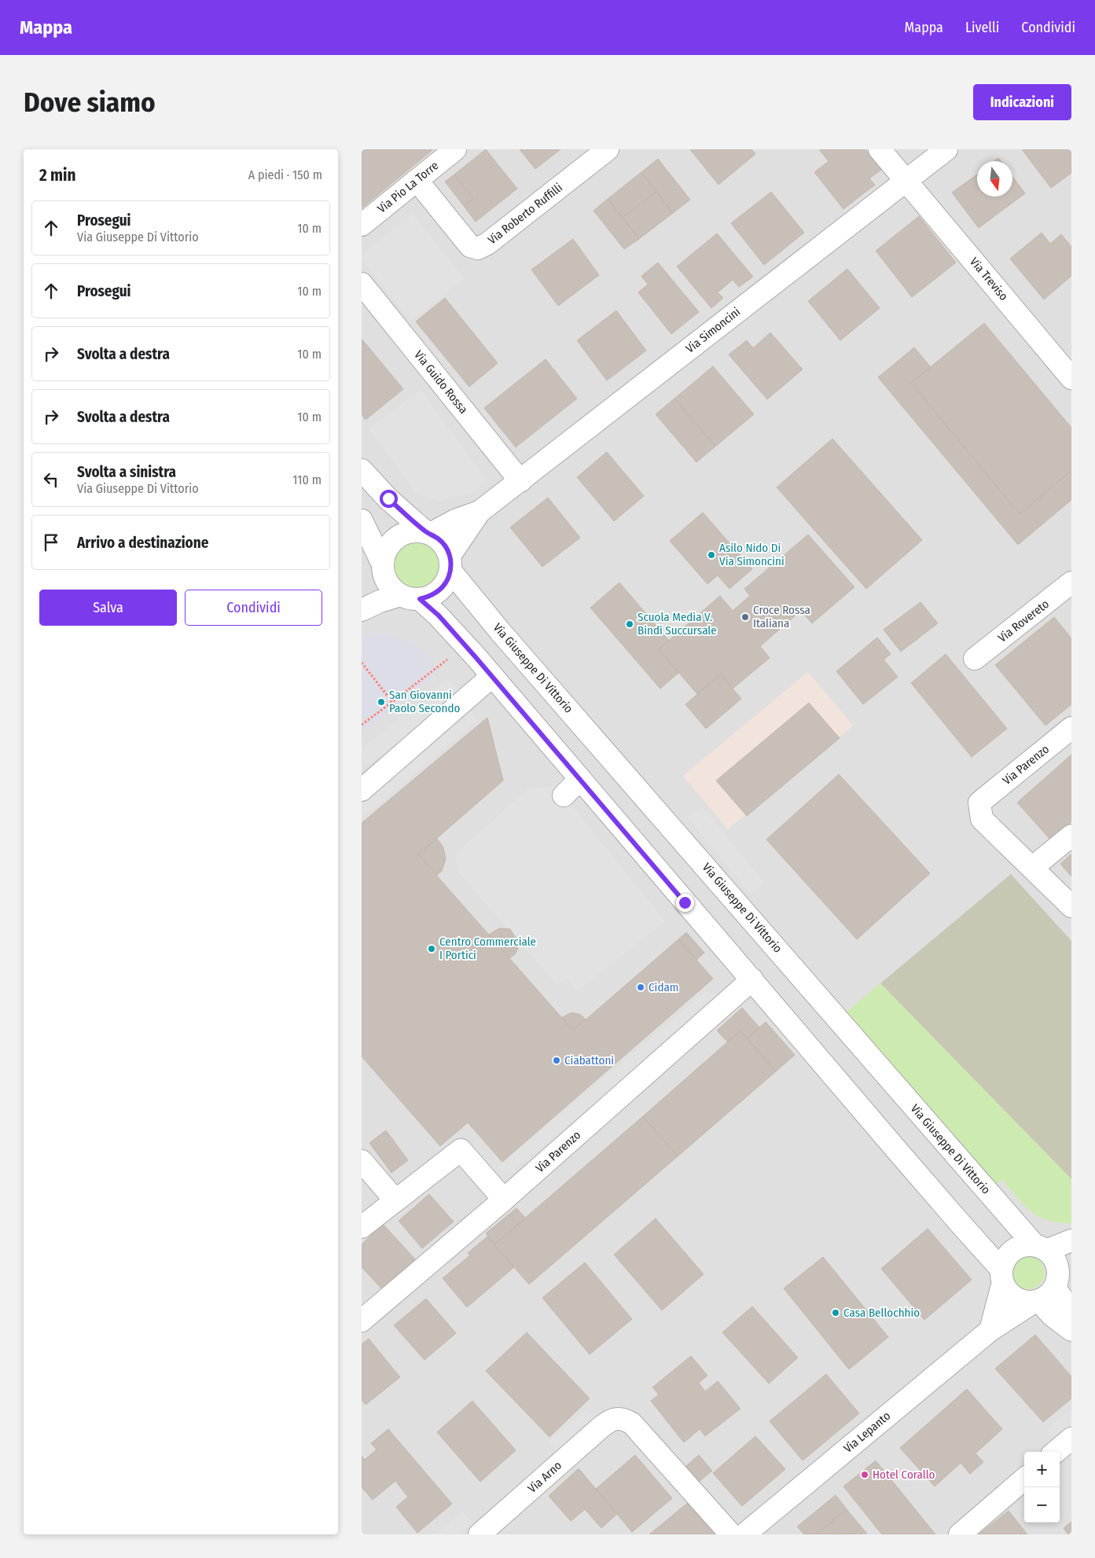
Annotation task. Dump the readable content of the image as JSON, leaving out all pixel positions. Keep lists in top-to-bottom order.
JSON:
{
  "streets": {
    "street": [
      "Via Pio La Torre",
      "Via Roberto Ruffilli",
      "Via Treviso",
      "Via Simoncini",
      "Via Guido Rossa",
      "Via Rovereto",
      "Via Giuseppe Di Vittorio",
      "Via Parenzo",
      "Via Lepanto",
      "Via Arno"
    ]
  },
  "crossings": [
    ["Via Pio La Torre", "Via Roberto Ruffilli"],
    ["Via Treviso", "Via Simoncini"],
    ["Via Simoncini", "Via Guido Rossa"],
    ["Via Simoncini", "Via Giuseppe Di Vittorio"],
    ["Via Giuseppe Di Vittorio", "Via Lepanto"]
  ],
  "places": [
    "Asilo Nido Di Via Simoncini",
    "Croce Rossa Italiana",
    "Scuola Media V. Bindi Succursale",
    "San Giovanni Paolo Secondo",
    "Centro Commerciale I Portici",
    "Cidam",
    "Ciabattoni",
    "Casa Bellochhio",
    "Hotel Corallo"
  ],
  "north": "bottom",
  "page": {
    "header": "Mappa",
    "nav": ["Mappa", "Livelli", "Condividi"],
    "buttons": [
      "Indicazioni",
      ["Salva", "Condividi"]
    ],
    "title": "Dove siamo",
    "heading": ["2 min", "A piedi · 150 m"],
    "list": [
      ["Prosegui", "Via Giuseppe Di Vittorio", "10 m"],
      ["Prosegui", "10 m"],
      ["Svolta a destra", "10 m"],
      ["Svolta a destra", "10 m"],
      ["Svolta a sinistra", "Via Giuseppe Di Vittorio", "110 m"],
      "Arrivo a destinazione"
    ],
    "map_buttons": ["+", "−"]
  }
}
